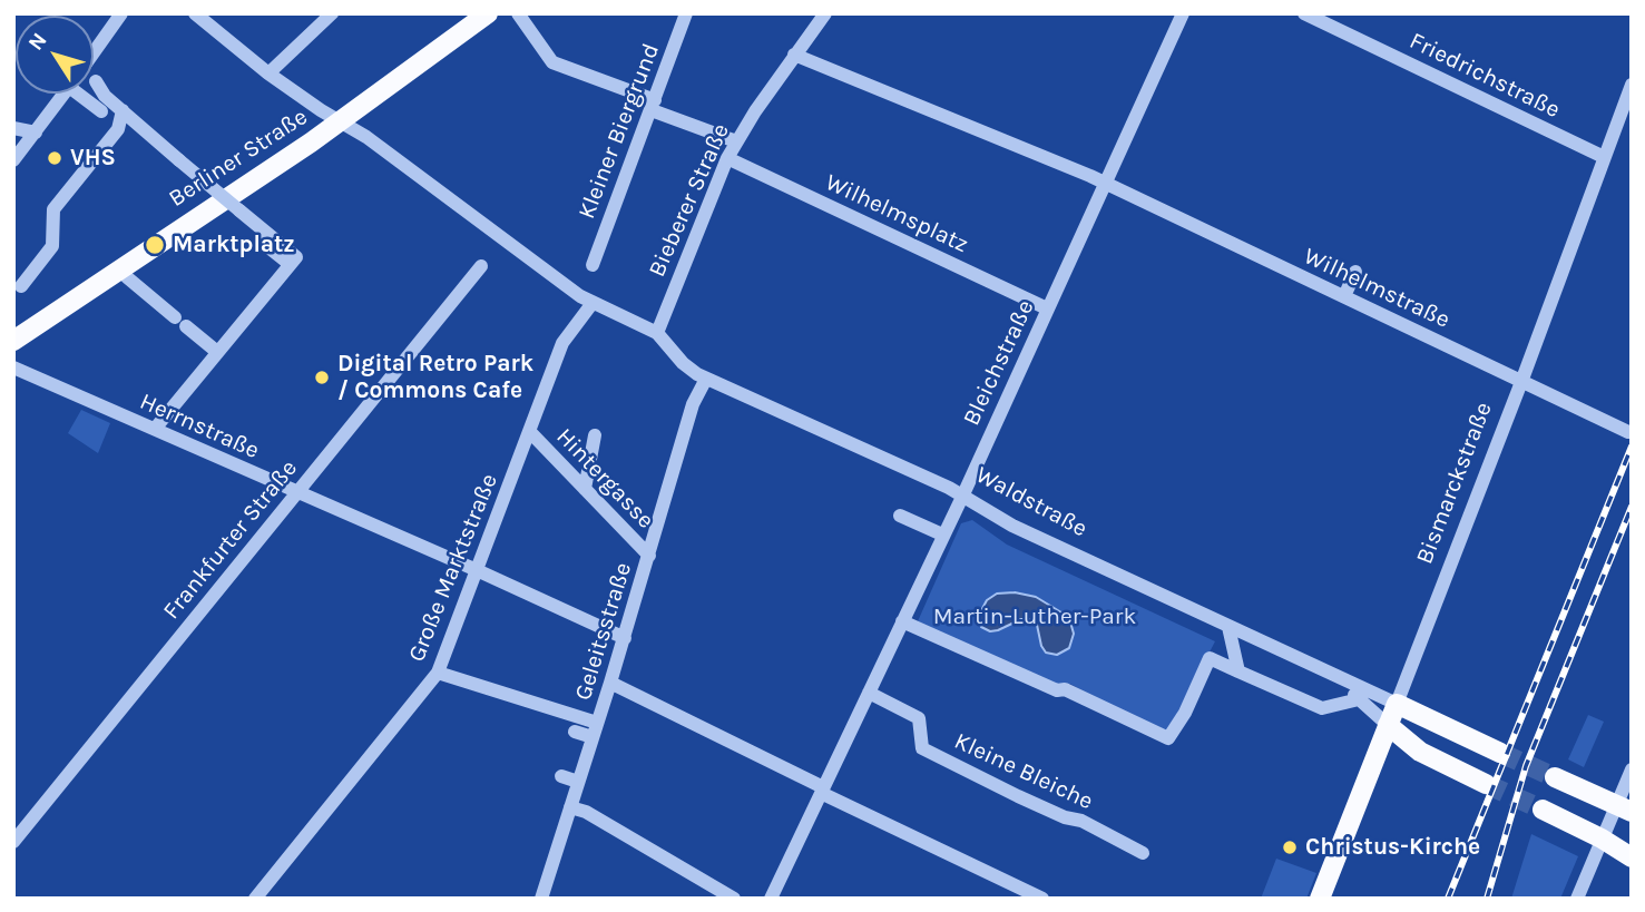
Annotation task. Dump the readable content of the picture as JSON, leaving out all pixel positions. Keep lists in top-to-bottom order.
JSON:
{
  "streets": {
    "main road": ["Berliner Straße", "Bismarckstraße", "Waldstraße"],
    "street": [
      "Friedrichstraße",
      "Kleiner Biergrund",
      "Bieberer Straße",
      "Wilhelmsplatz",
      "Wilhelmstraße",
      "Bleichstraße",
      "Herrnstraße",
      "Hintergasse",
      "Frankfurter Straße",
      "Große Marktstraße",
      "Geleitsstraße",
      "Kleine Bleiche"
    ]
  },
  "crossings": [
    ["Friedrichstraße", "Bismarckstraße"],
    ["Bieberer Straße", "Wilhelmsplatz"],
    ["Wilhelmsplatz", "Bleichstraße"],
    ["Wilhelmstraße", "Bleichstraße"],
    ["Wilhelmstraße", "Bismarckstraße"],
    ["Bleichstraße", "Waldstraße"],
    ["Bleichstraße", "Kleine Bleiche"],
    ["Herrnstraße", "Frankfurter Straße"],
    ["Herrnstraße", "Große Marktstraße"],
    ["Herrnstraße", "Geleitsstraße"],
    ["Hintergasse", "Große Marktstraße"],
    ["Hintergasse", "Geleitsstraße"],
    ["Bismarckstraße", "Waldstraße"],
    ["Waldstraße", "Geleitsstraße"]
  ],
  "parks": ["Martin-Luther-Park"],
  "places": [
    "VHS",
    "Marktplatz",
    "Digital Retro Park / Commons Cafe",
    "Christus-Kirche"
  ],
  "north": "top left"
}
